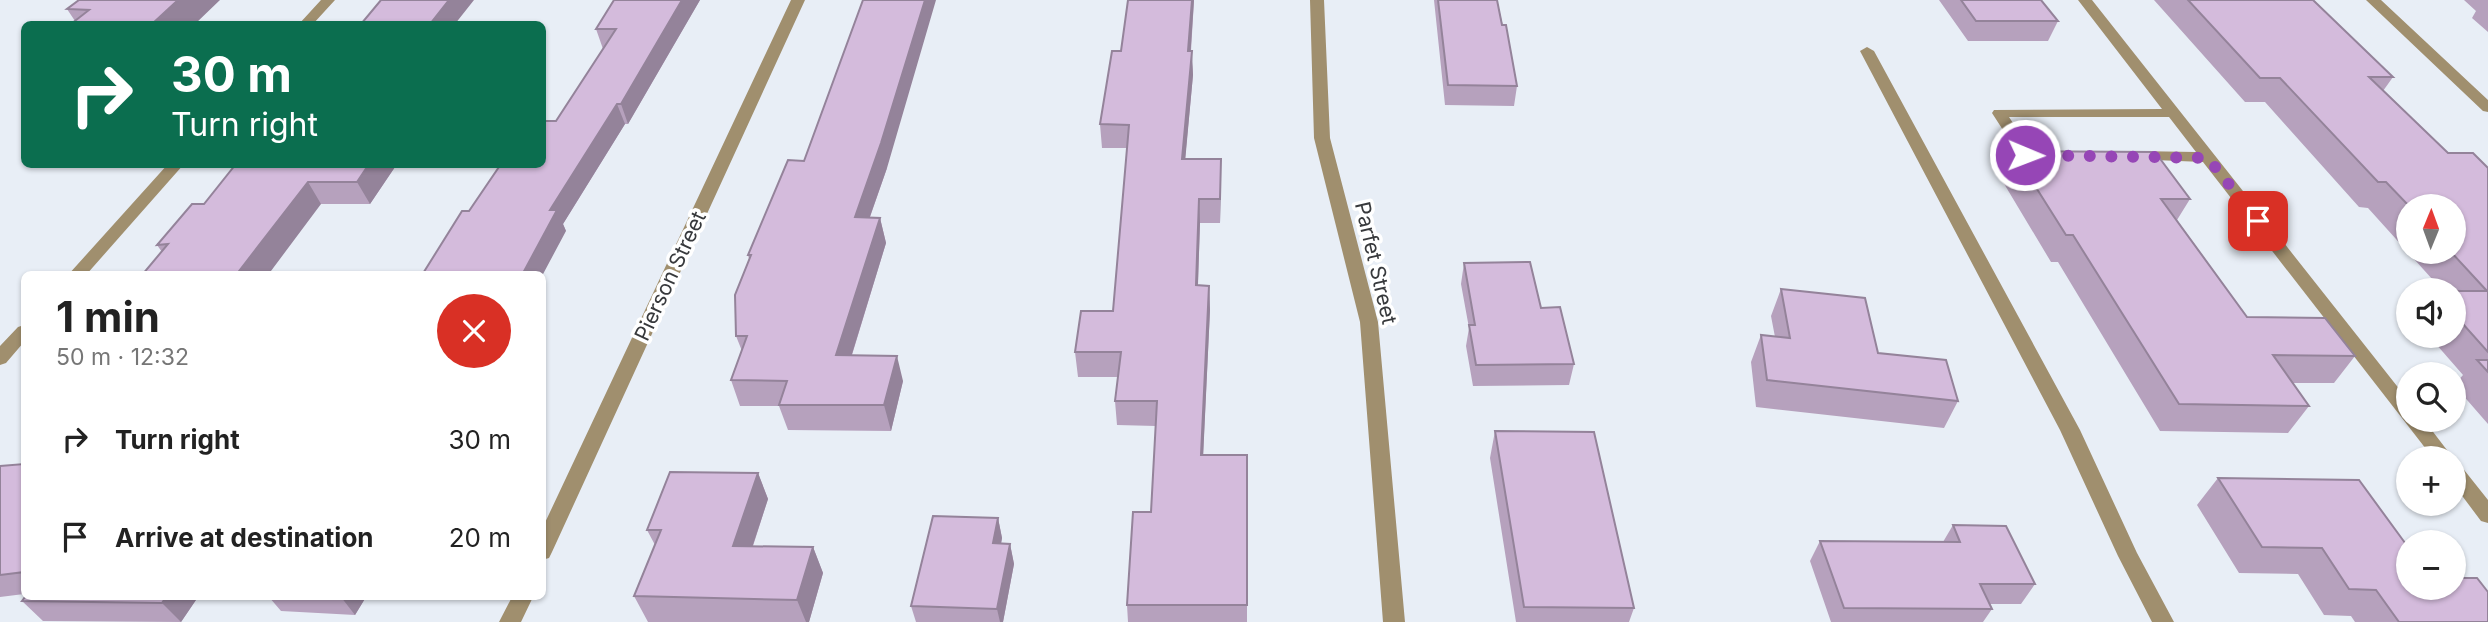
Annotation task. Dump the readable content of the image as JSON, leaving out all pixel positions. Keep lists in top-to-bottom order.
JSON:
{
  "streets": {
    "street": ["Parfet Street", "Pierson Street"]
  },
  "north": "top",
  "page": {
    "turn": ["30 m", "Turn right"],
    "map_buttons": ["+", "−"],
    "heading": ["1 min", "50 m · 12:32"],
    "list": [
      {
        "name": "Turn right",
        "value": "30 m"
      },
      {
        "name": "Arrive at destination",
        "value": "20 m"
      }
    ]
  }
}
